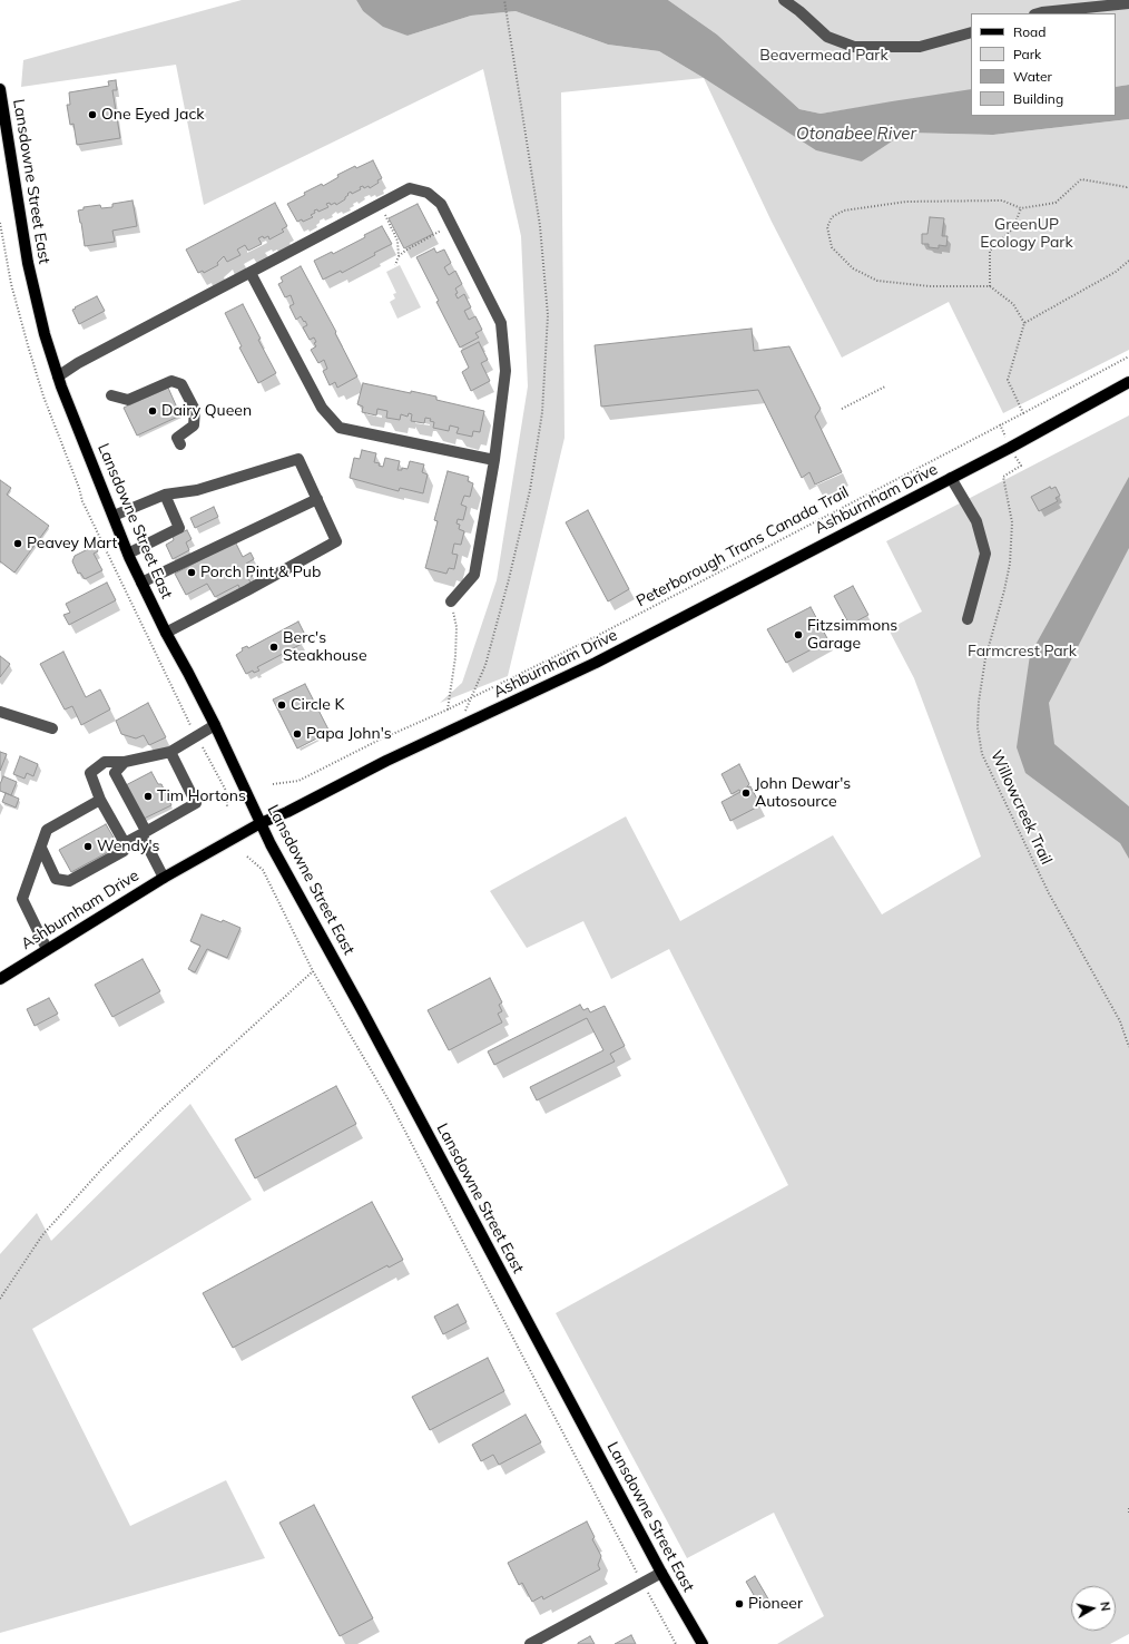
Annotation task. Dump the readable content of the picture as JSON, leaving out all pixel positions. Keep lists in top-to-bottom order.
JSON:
{
  "streets": {
    "main road": ["Lansdowne Street East", "Ashburnham Drive"],
    "path": ["Peterborough Trans Canada Trail", "Willowcreek Trail"]
  },
  "crossings": [
    ["Lansdowne Street East", "Ashburnham Drive"]
  ],
  "water": ["Otonabee River"],
  "parks": ["Beavermead Park", "GreenUP Ecology Park", "Farmcrest Park"],
  "places": [
    "One Eyed Jack",
    "Dairy Queen",
    "Peavey Mart",
    "Porch Pint & Pub",
    "Fitzsimmons Garage",
    "Berc's Steakhouse",
    "Circle K",
    "Papa John's",
    "John Dewar's Autosource",
    "Tim Hortons",
    "Wendy's",
    "Pioneer"
  ],
  "legend": [
    "Road",
    "Park",
    "Water",
    "Building"
  ],
  "north": "right"
}
